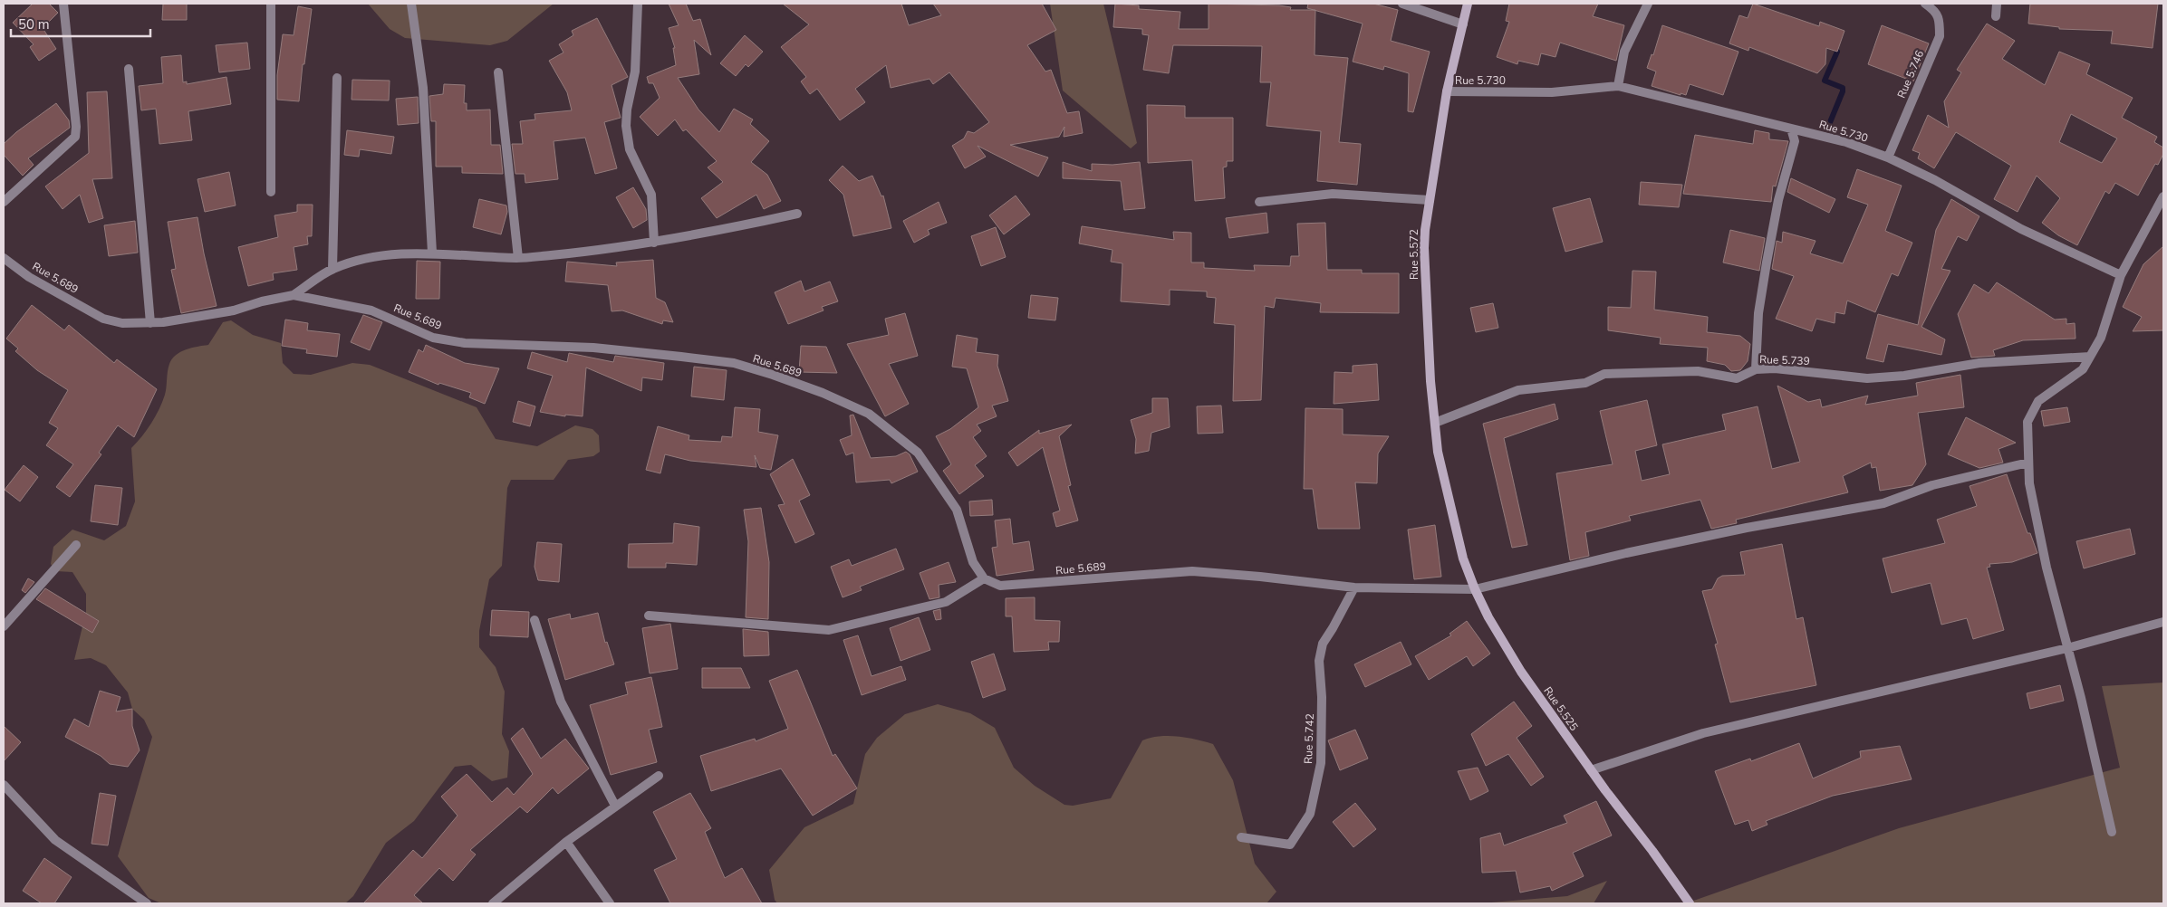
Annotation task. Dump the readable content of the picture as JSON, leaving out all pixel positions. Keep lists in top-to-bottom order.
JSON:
{
  "streets": {
    "street": [
      "Rue 5.746",
      "Rue 5.730",
      "Rue 5.572",
      "Rue 5.689",
      "Rue 5.739",
      "Rue 5.525",
      "Rue 5.742"
    ]
  },
  "crossings": [
    ["Rue 5.746", "Rue 5.730"],
    ["Rue 5.730", "Rue 5.572"],
    ["Rue 5.572", "Rue 5.739"],
    ["Rue 5.572", "Rue 5.525"],
    ["Rue 5.689", "Rue 5.525"],
    ["Rue 5.689", "Rue 5.742"]
  ],
  "scale_bar": "50 m"
}
